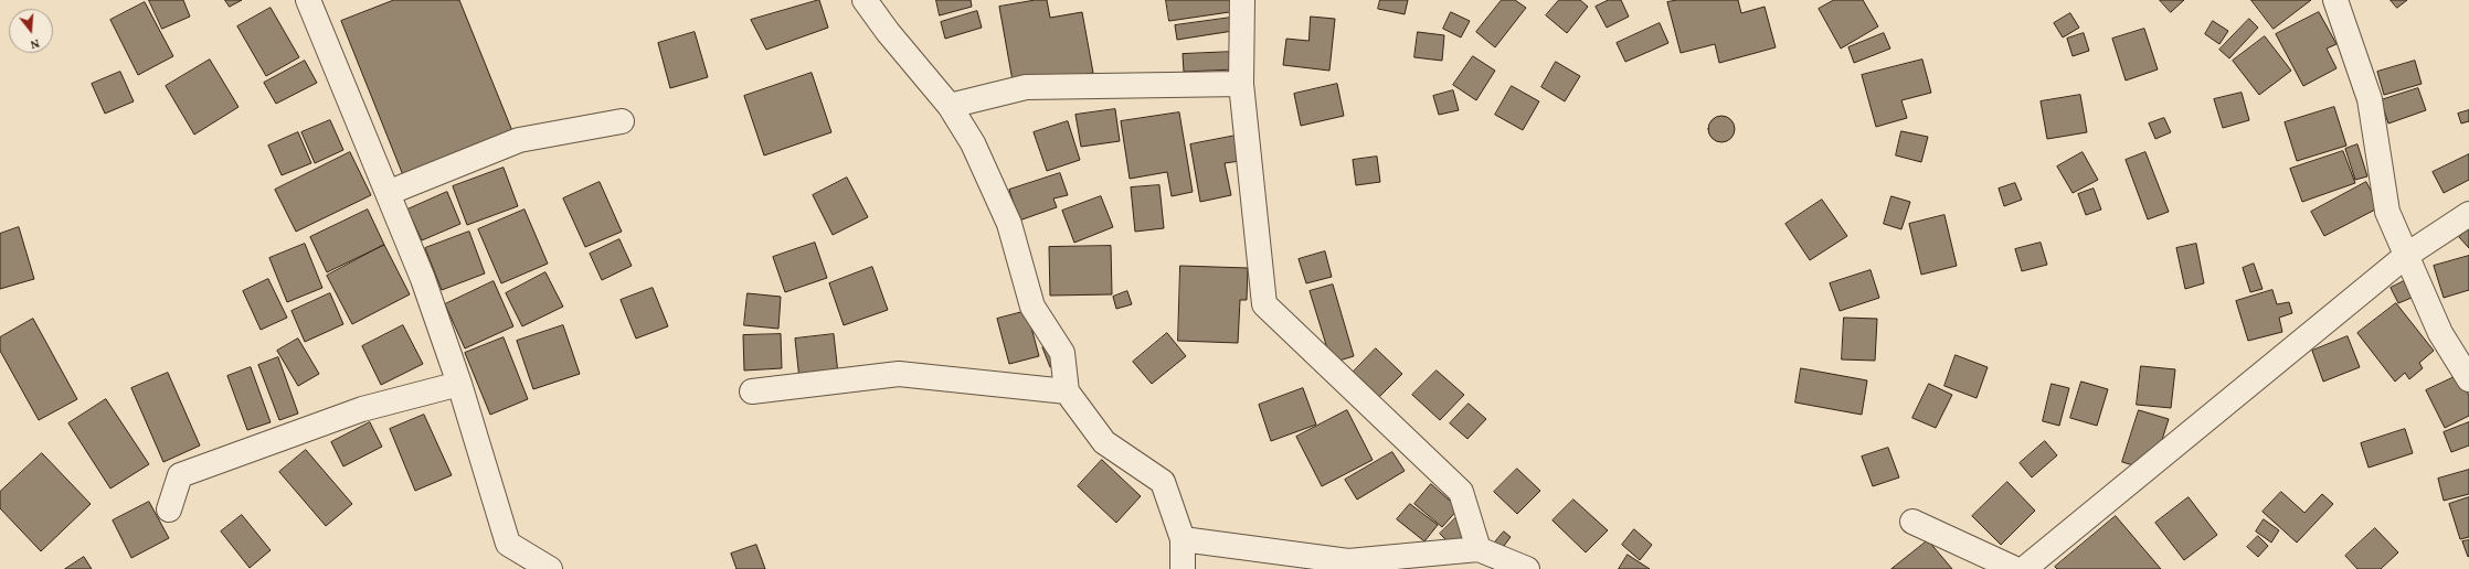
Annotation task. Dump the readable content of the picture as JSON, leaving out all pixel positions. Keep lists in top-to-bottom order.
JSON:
{
  "north": "bottom"
}
